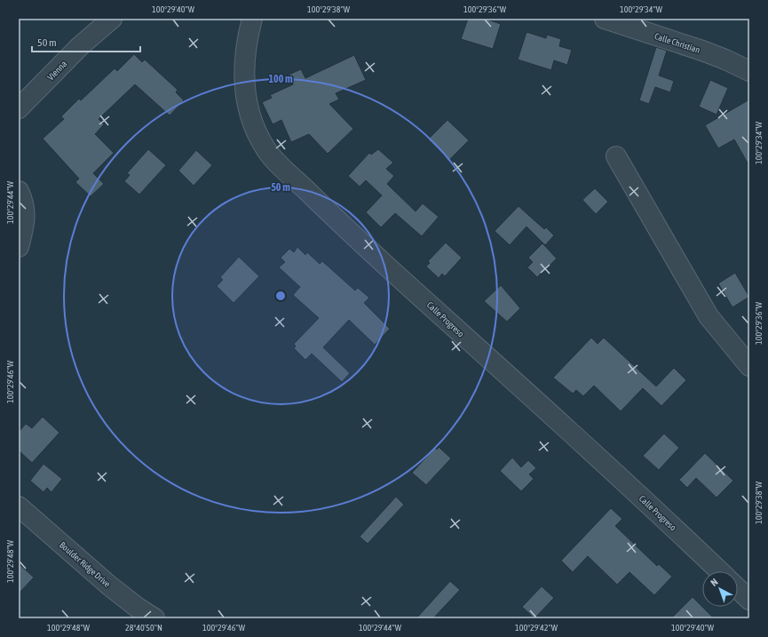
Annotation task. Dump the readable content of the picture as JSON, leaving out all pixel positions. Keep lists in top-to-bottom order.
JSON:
{
  "streets": {
    "street": [
      "Calle Christian",
      "Vienna",
      "Calle Progreso",
      "Boulder Ridge Drive"
    ]
  },
  "scale_bar": "50 m",
  "north": "top left",
  "coordinates": [
    "100°29'40\"W",
    "100°29'38\"W",
    "100°29'36\"W",
    "100°29'34\"W",
    "100°29'44\"W",
    "100°29'46\"W",
    "100°29'48\"W",
    "28°40'50\"N",
    "100°29'42\"W"
  ],
  "rings": ["100 m", "50 m"]
}
